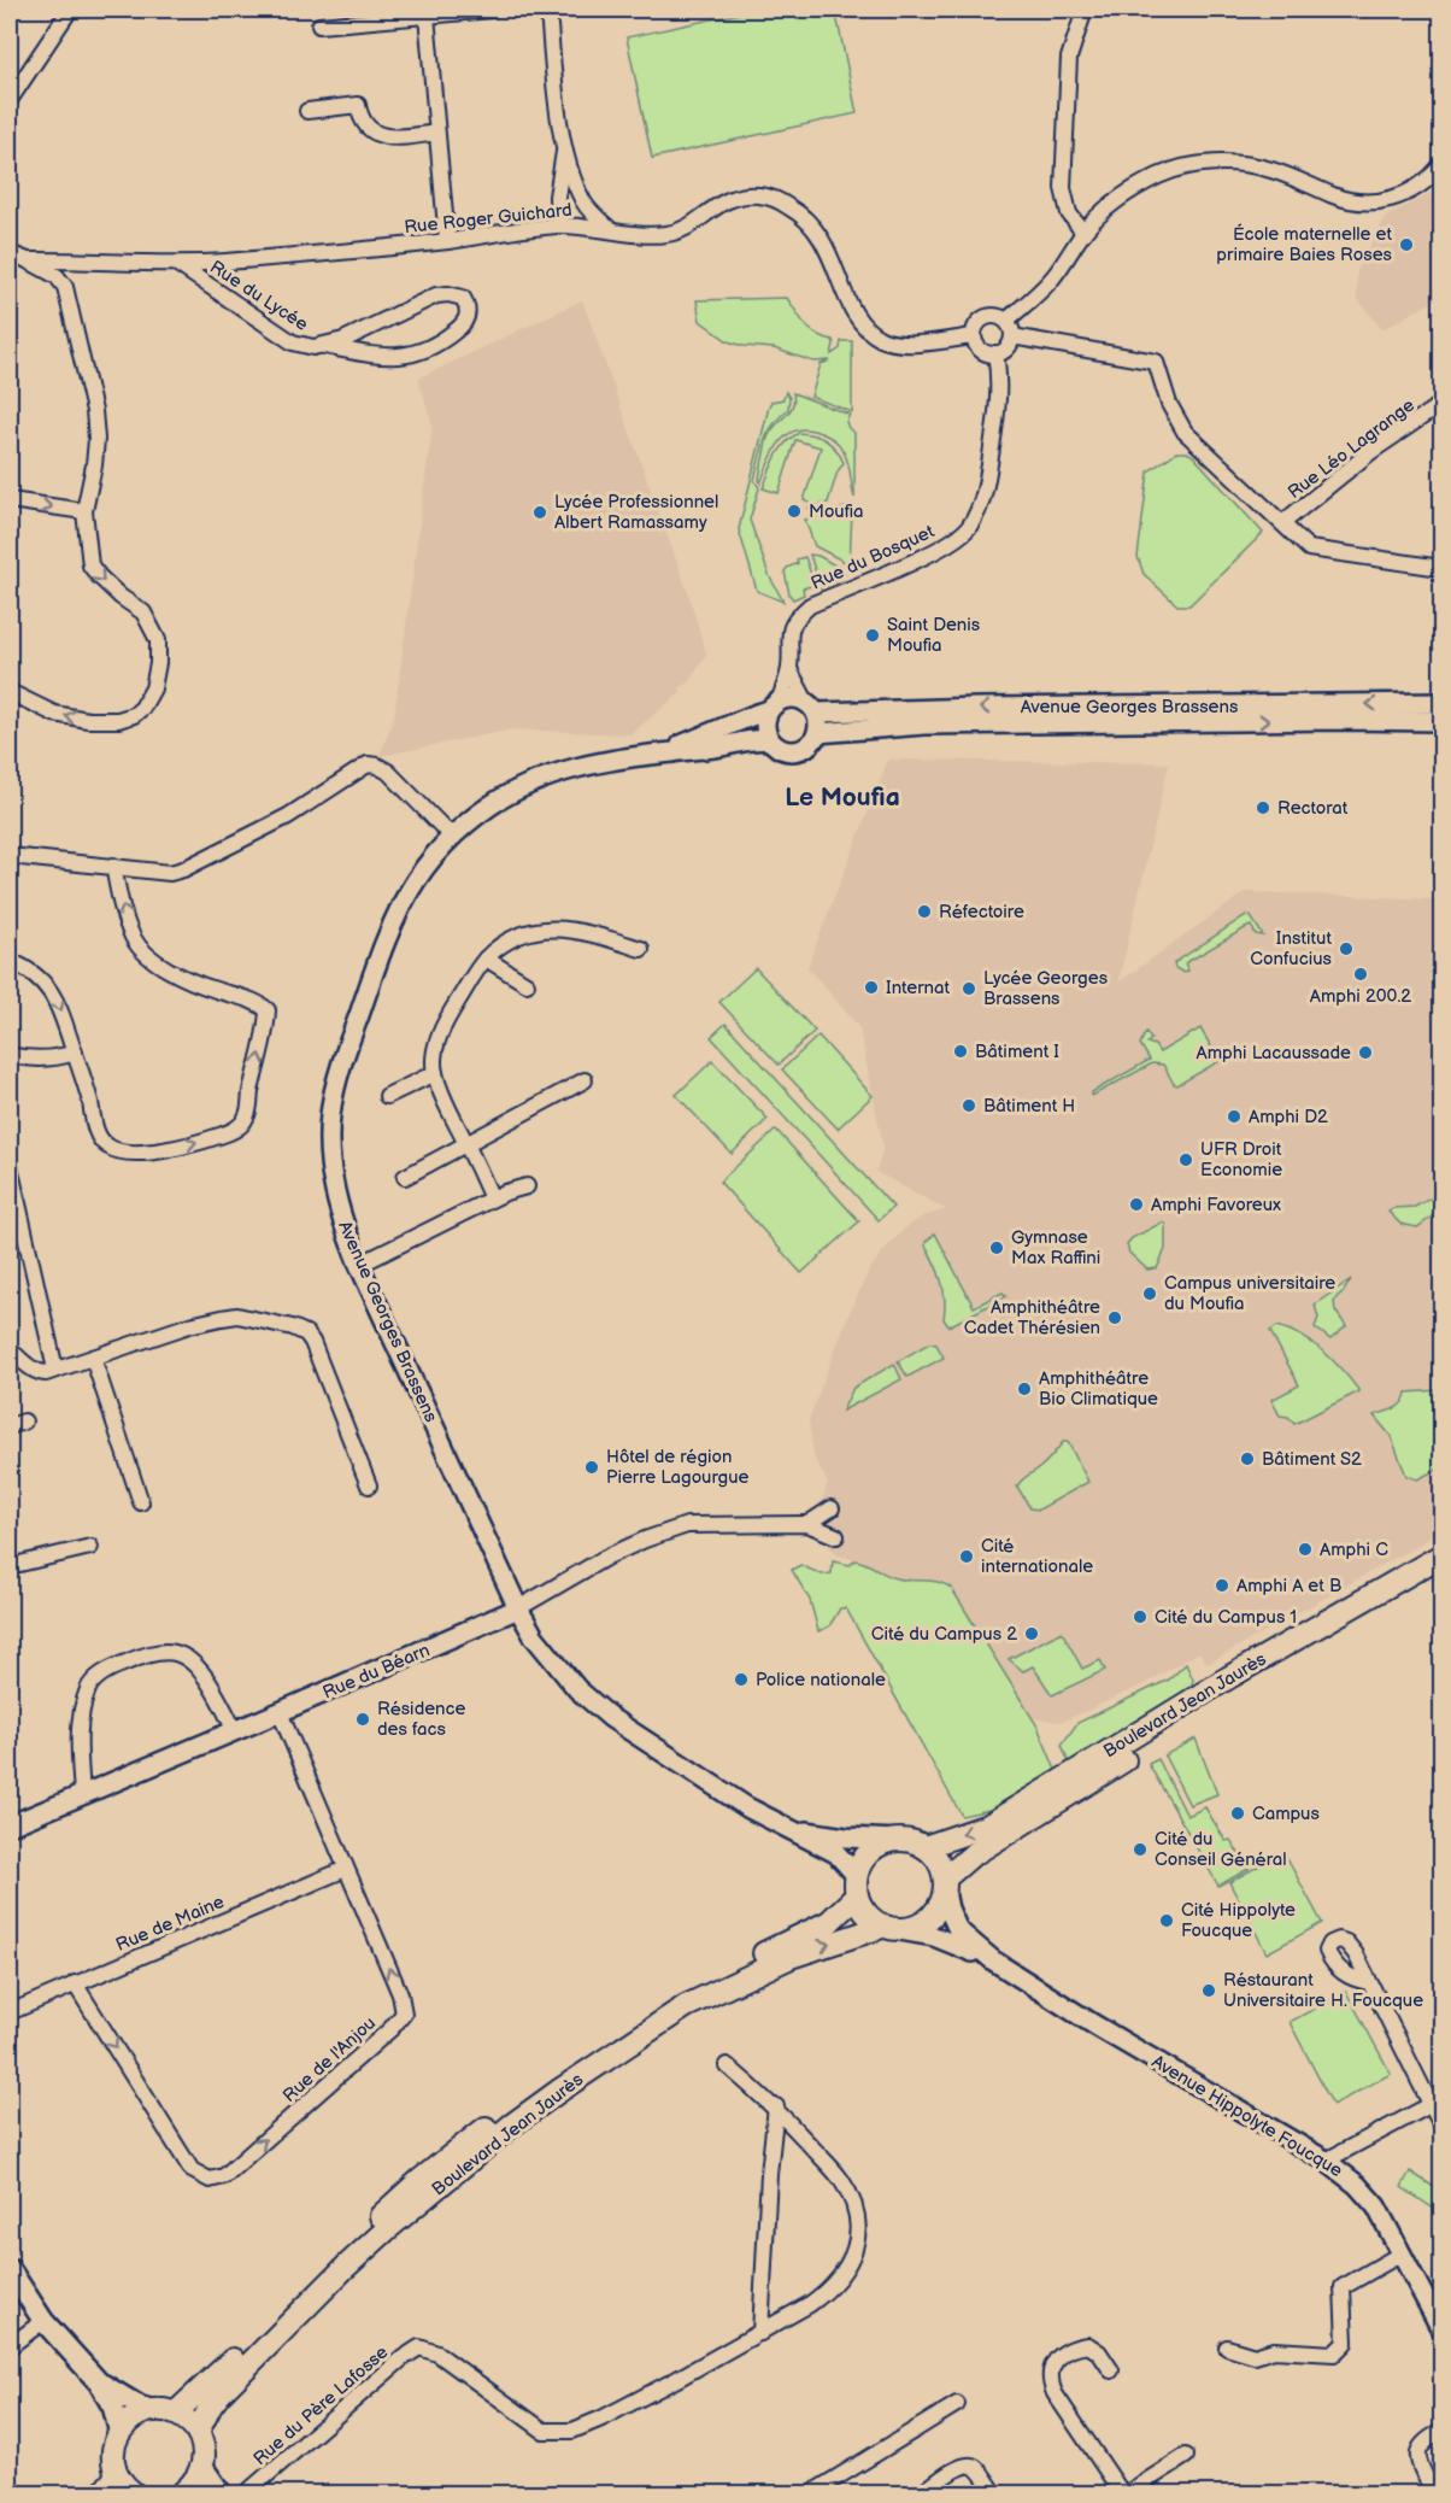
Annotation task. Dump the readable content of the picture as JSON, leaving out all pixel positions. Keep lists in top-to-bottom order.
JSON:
{
  "streets": {
    "main road": ["Boulevard Jean Jaurès"],
    "street": [
      "Rue Roger Guichard",
      "Rue du Lycée",
      "Rue Léo Lagrange",
      "Rue du Bosquet",
      "Avenue Georges Brassens",
      "Rue du Béarn",
      "Rue de Maine",
      "Rue de l'Anjou",
      "Avenue Hippolyte Foucque",
      "Rue du Père Lafosse"
    ]
  },
  "crossings": [
    ["Rue Roger Guichard", "Rue du Lycée"],
    ["Rue Roger Guichard", "Rue du Bosquet"],
    ["Rue du Bosquet", "Avenue Georges Brassens"],
    ["Avenue Georges Brassens", "Rue du Béarn"],
    ["Avenue Georges Brassens", "Boulevard Jean Jaurès"],
    ["Avenue Georges Brassens", "Avenue Hippolyte Foucque"],
    ["Rue du Béarn", "Rue de l'Anjou"],
    ["Boulevard Jean Jaurès", "Avenue Hippolyte Foucque"],
    ["Rue de Maine", "Rue de l'Anjou"]
  ],
  "districts": ["Le Moufia"],
  "places": [
    "École maternelle et primaire Baies Roses",
    "Moufia",
    "Lycée Professionnel Albert Ramassamy",
    "Saint Denis Moufia",
    "Rectorat",
    "Réfectoire",
    "Institut Confucius",
    "Amphi 200.2",
    "Internat",
    "Lycée Georges Brassens",
    "Bâtiment I",
    "Amphi Lacaussade",
    "Bâtiment H",
    "Amphi D2",
    "UFR Droit Economie",
    "Amphi Favoreux",
    "Gymnase Max Raffini",
    "Campus universitaire du Moufia",
    "Amphithéâtre Cadet Thérésien",
    "Amphithéâtre Bio Climatique",
    "Bâtiment S2",
    "Hôtel de région Pierre Lagourgue",
    "Amphi C",
    "Cité internationale",
    "Amphi A et B",
    "Cité du Campus 1",
    "Cité du Campus 2",
    "Police nationale",
    "Résidence des facs",
    "Campus",
    "Cité du Conseil Général",
    "Cité Hippolyte Foucque",
    "Réstaurant Universitaire H. Foucque"
  ]
}
